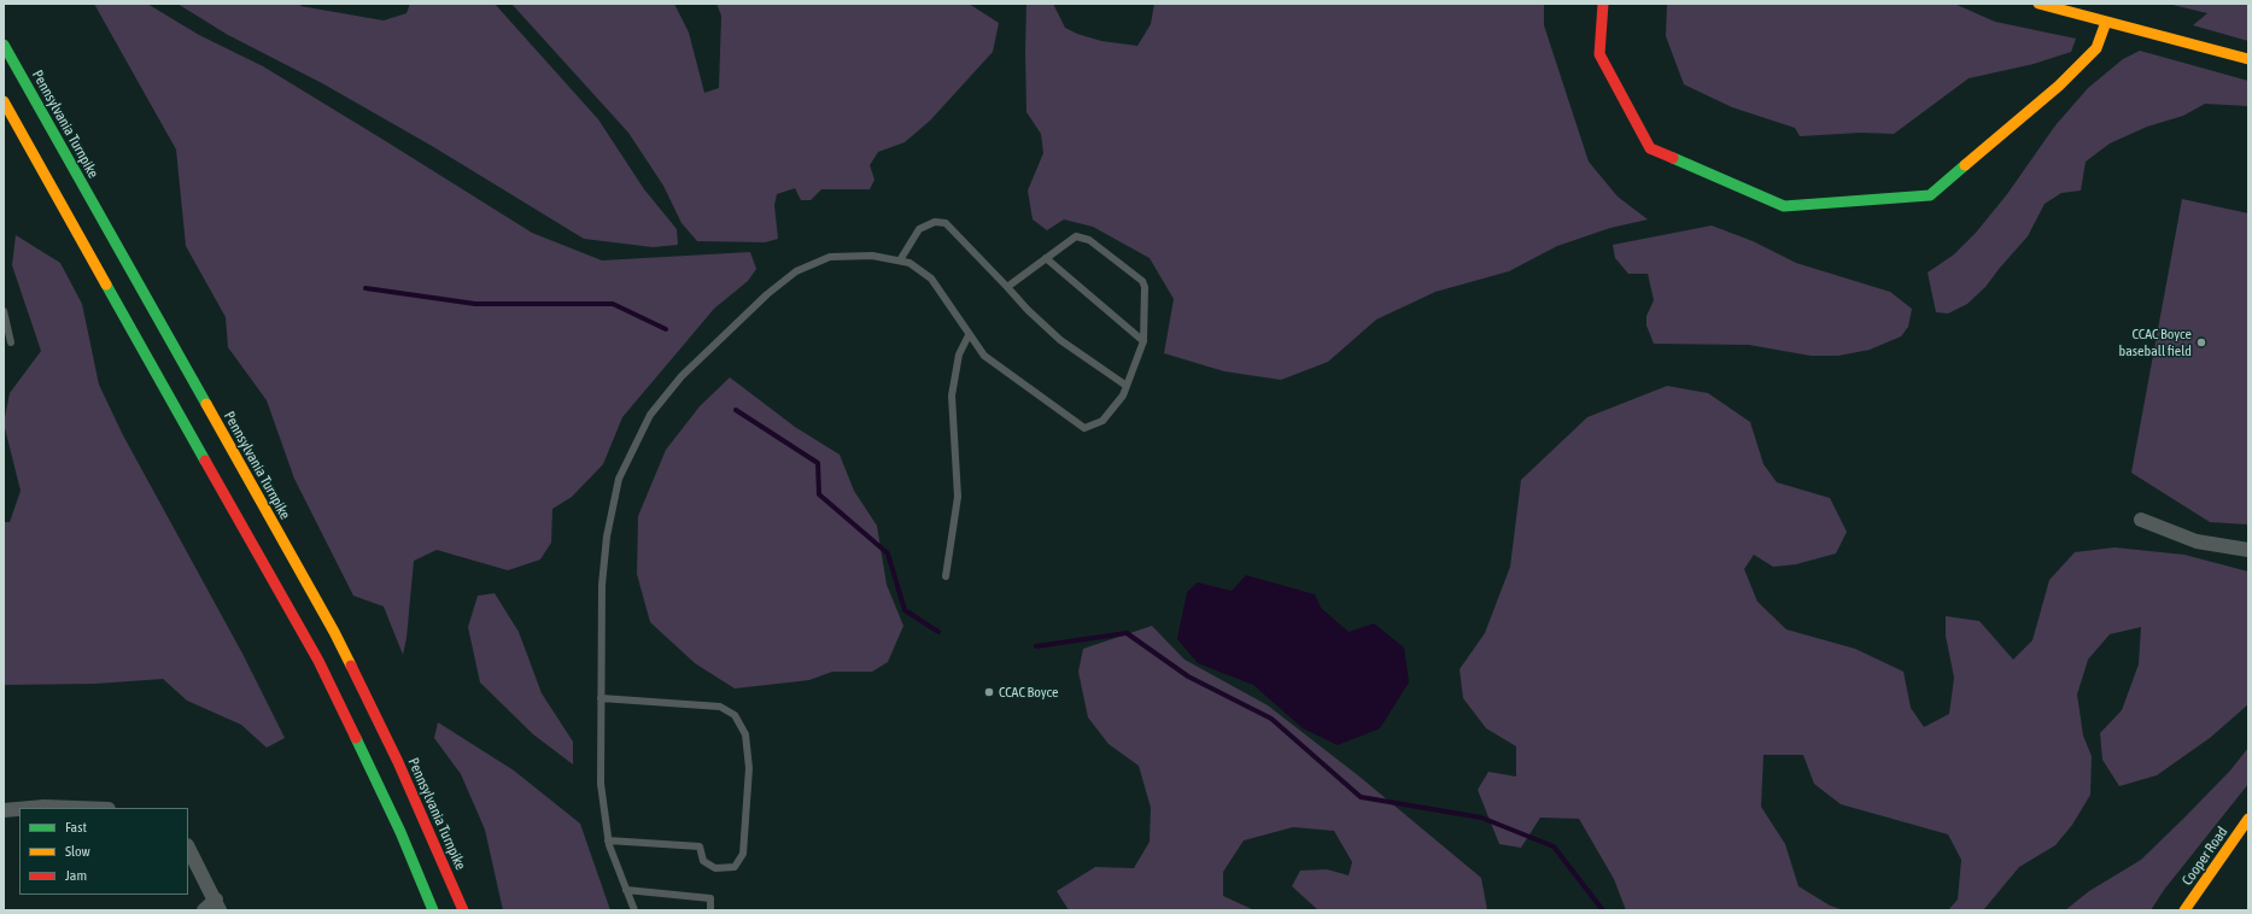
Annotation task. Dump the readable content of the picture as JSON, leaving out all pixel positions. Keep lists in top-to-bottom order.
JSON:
{
  "streets": {
    "main road": ["Pennsylvania Turnpike", "Cooper Road"]
  },
  "places": ["CCAC Boyce baseball field", "CCAC Boyce"],
  "legend": ["Fast", "Slow", "Jam"]
}
